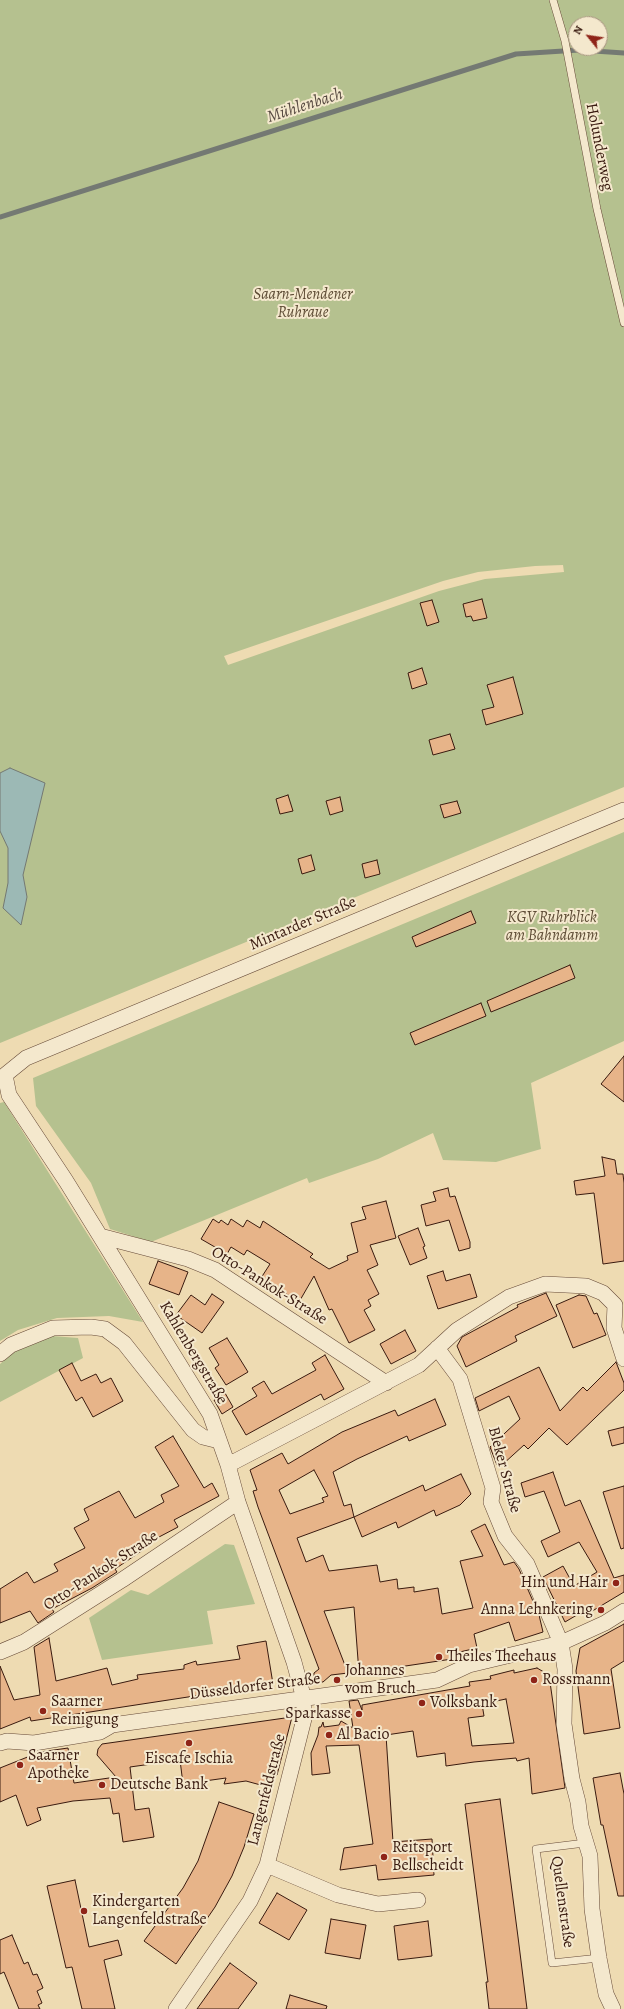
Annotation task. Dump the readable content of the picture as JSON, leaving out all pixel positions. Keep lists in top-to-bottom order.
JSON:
{
  "streets": {
    "street": [
      "Mintarder Straße",
      "Otto-Pankok-Straße",
      "Kahlenbergstraße",
      "Bleker Straße",
      "Düsseldorfer Straße",
      "Langenfeldstraße",
      "Quellenstraße"
    ],
    "lane": ["Holunderweg"]
  },
  "crossings": [
    ["Mintarder Straße", "Kahlenbergstraße"],
    ["Otto-Pankok-Straße", "Kahlenbergstraße"],
    ["Kahlenbergstraße", "Düsseldorfer Straße"],
    ["Kahlenbergstraße", "Langenfeldstraße"],
    ["Bleker Straße", "Düsseldorfer Straße"],
    ["Bleker Straße", "Quellenstraße"],
    ["Düsseldorfer Straße", "Langenfeldstraße"],
    ["Düsseldorfer Straße", "Quellenstraße"]
  ],
  "water": ["Mühlenbach"],
  "parks": ["Saarn-Mendener Ruhraue", "KGV Ruhrblick am Bahndamm"],
  "places": [
    "Hin und Hair",
    "Anna Lehnkering",
    "Theiles Theehaus",
    "Johannes vom Bruch",
    "Rossmann",
    "Volksbank",
    "Saarner Reinigung",
    "Sparkasse",
    "Al Bacio",
    "Eiscafe Ischia",
    "Saarner Apotheke",
    "Deutsche Bank",
    "Reitsport Bellscheidt",
    "Kindergarten Langenfeldstraße"
  ],
  "north": "top left"
}
